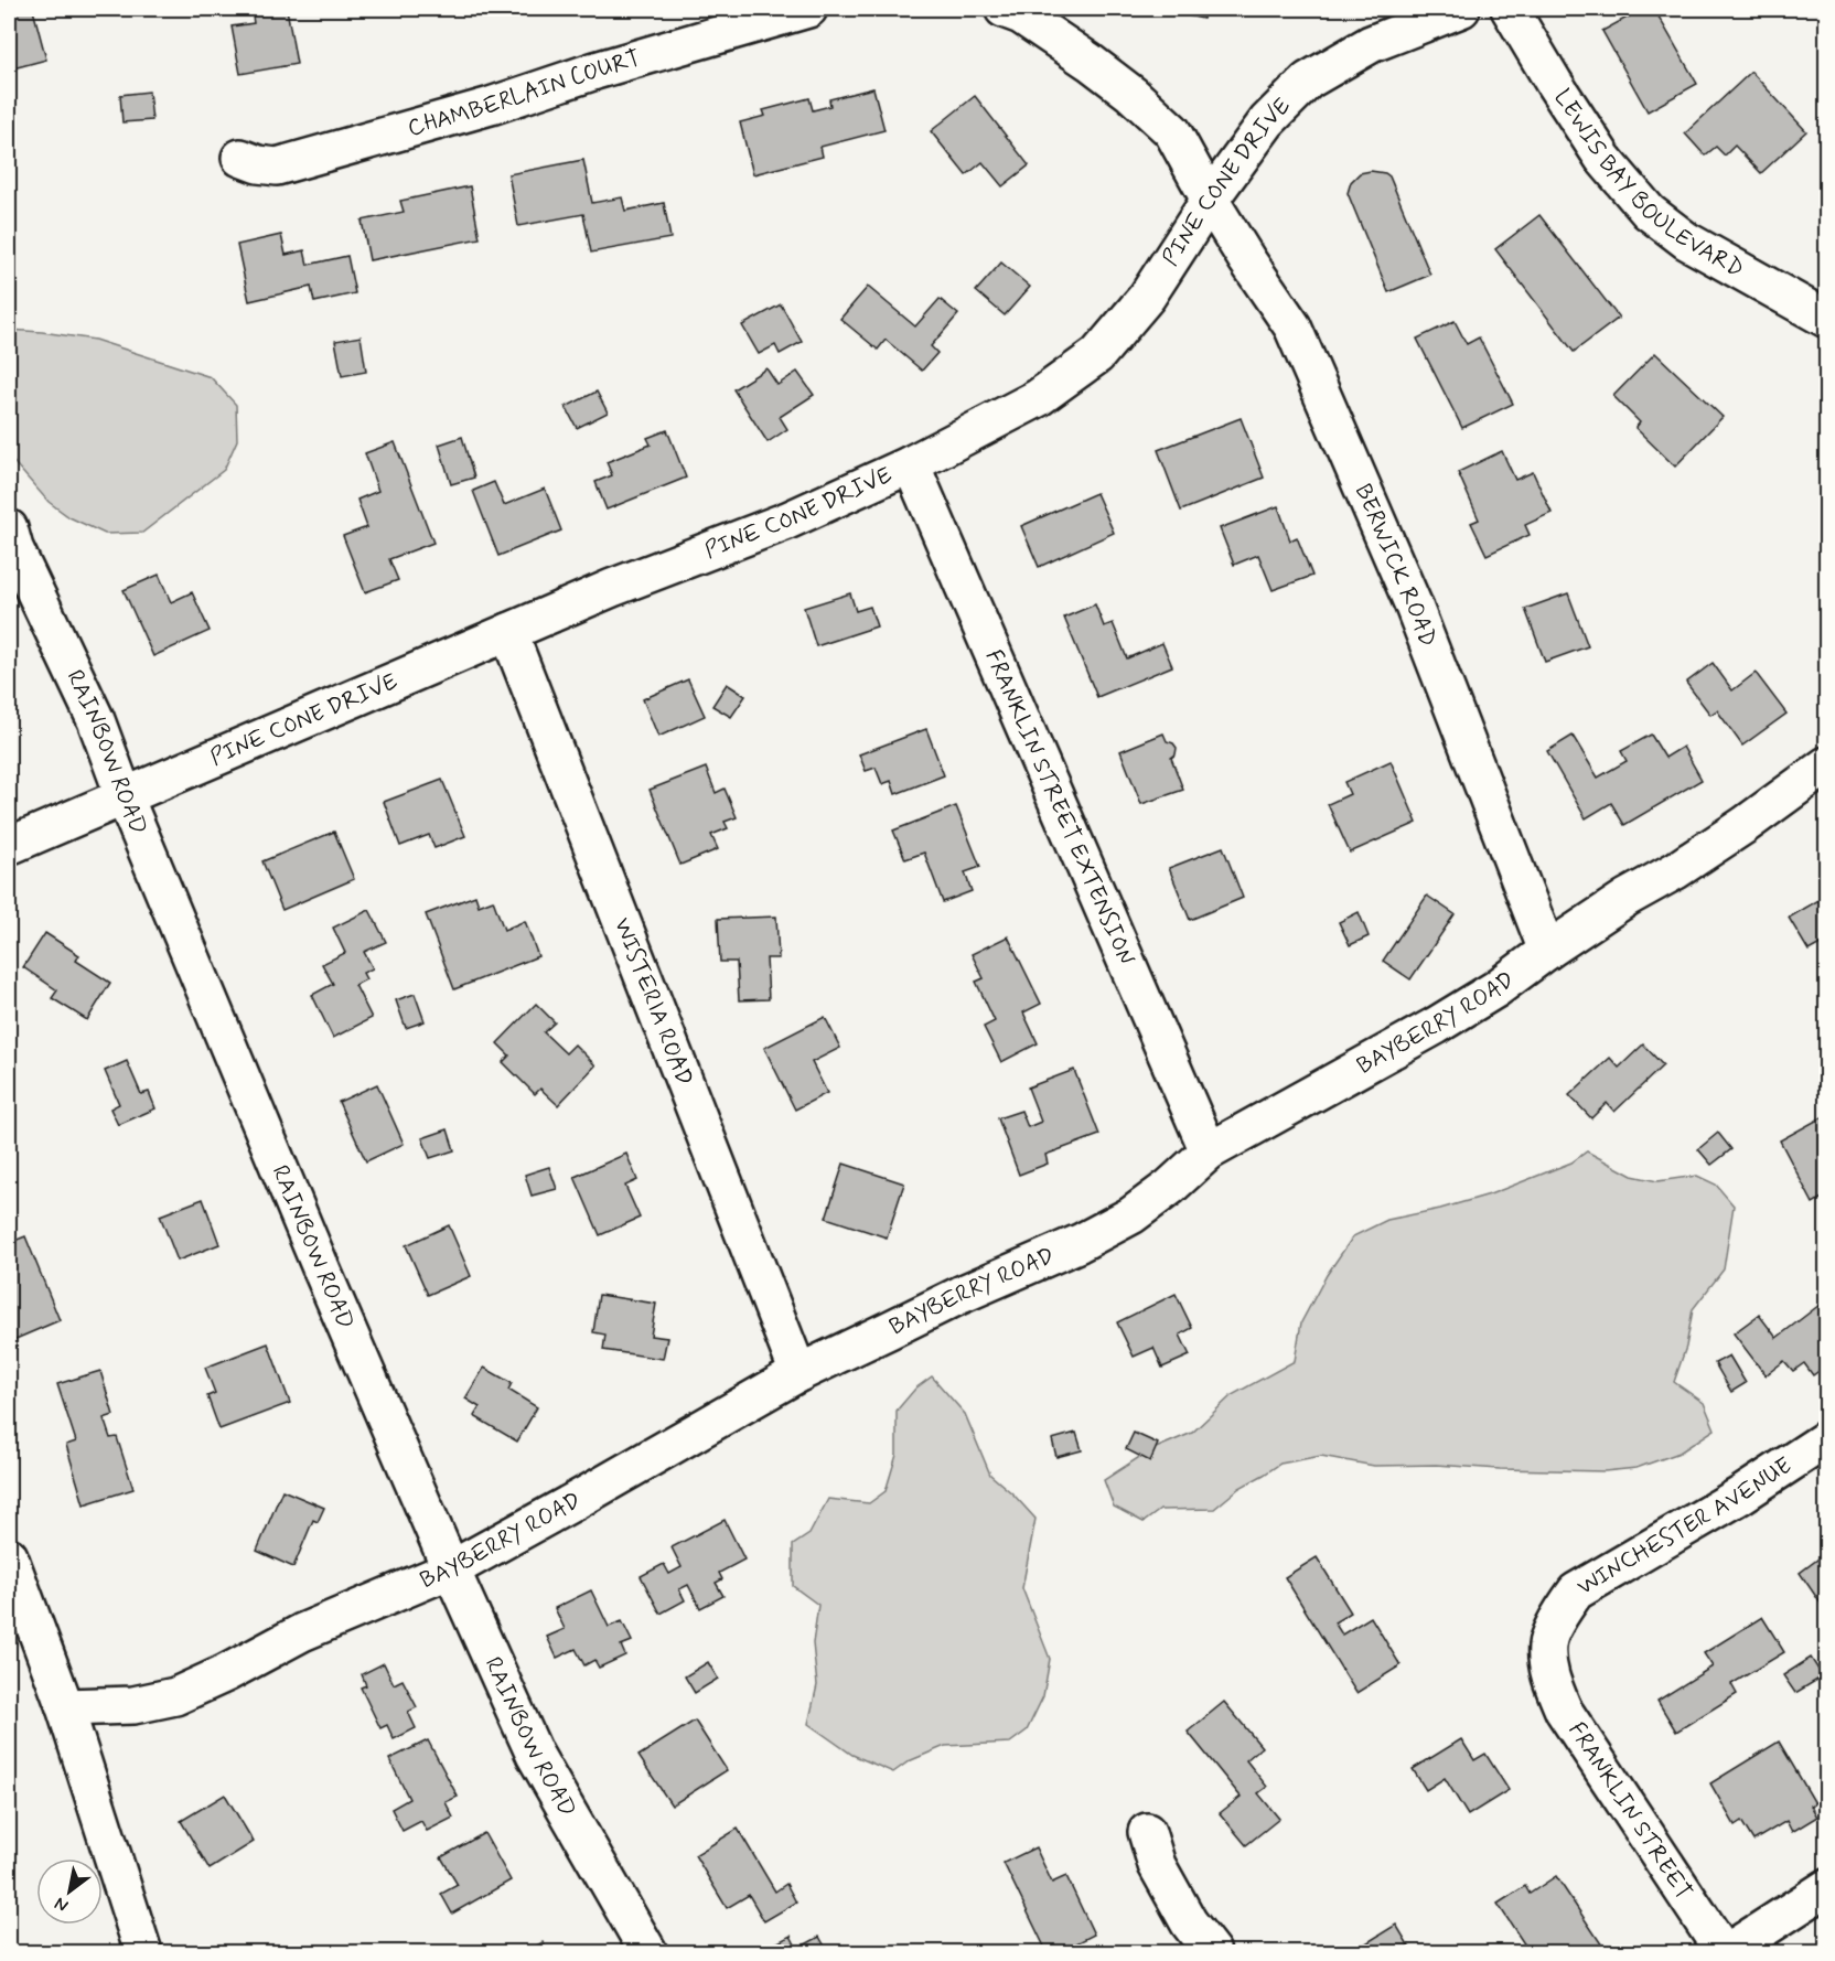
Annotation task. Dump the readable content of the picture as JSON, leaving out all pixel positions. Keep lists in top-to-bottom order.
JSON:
{
  "streets": {
    "street": [
      "CHAMBERLAIN COURT",
      "LEWIS BAY BOULEVARD",
      "PINE CONE DRIVE",
      "BERWICK ROAD",
      "RAINBOW ROAD",
      "FRANKLIN STREET EXTENSION",
      "WISTERIA ROAD",
      "BAYBERRY ROAD",
      "WINCHESTER AVENUE",
      "FRANKLIN STREET"
    ]
  },
  "crossings": [
    ["PINE CONE DRIVE", "BERWICK ROAD"],
    ["PINE CONE DRIVE", "RAINBOW ROAD"],
    ["PINE CONE DRIVE", "FRANKLIN STREET EXTENSION"],
    ["PINE CONE DRIVE", "WISTERIA ROAD"],
    ["BERWICK ROAD", "BAYBERRY ROAD"],
    ["RAINBOW ROAD", "BAYBERRY ROAD"],
    ["FRANKLIN STREET EXTENSION", "BAYBERRY ROAD"],
    ["WISTERIA ROAD", "BAYBERRY ROAD"],
    ["WINCHESTER AVENUE", "FRANKLIN STREET"]
  ],
  "north": "bottom left"
}
